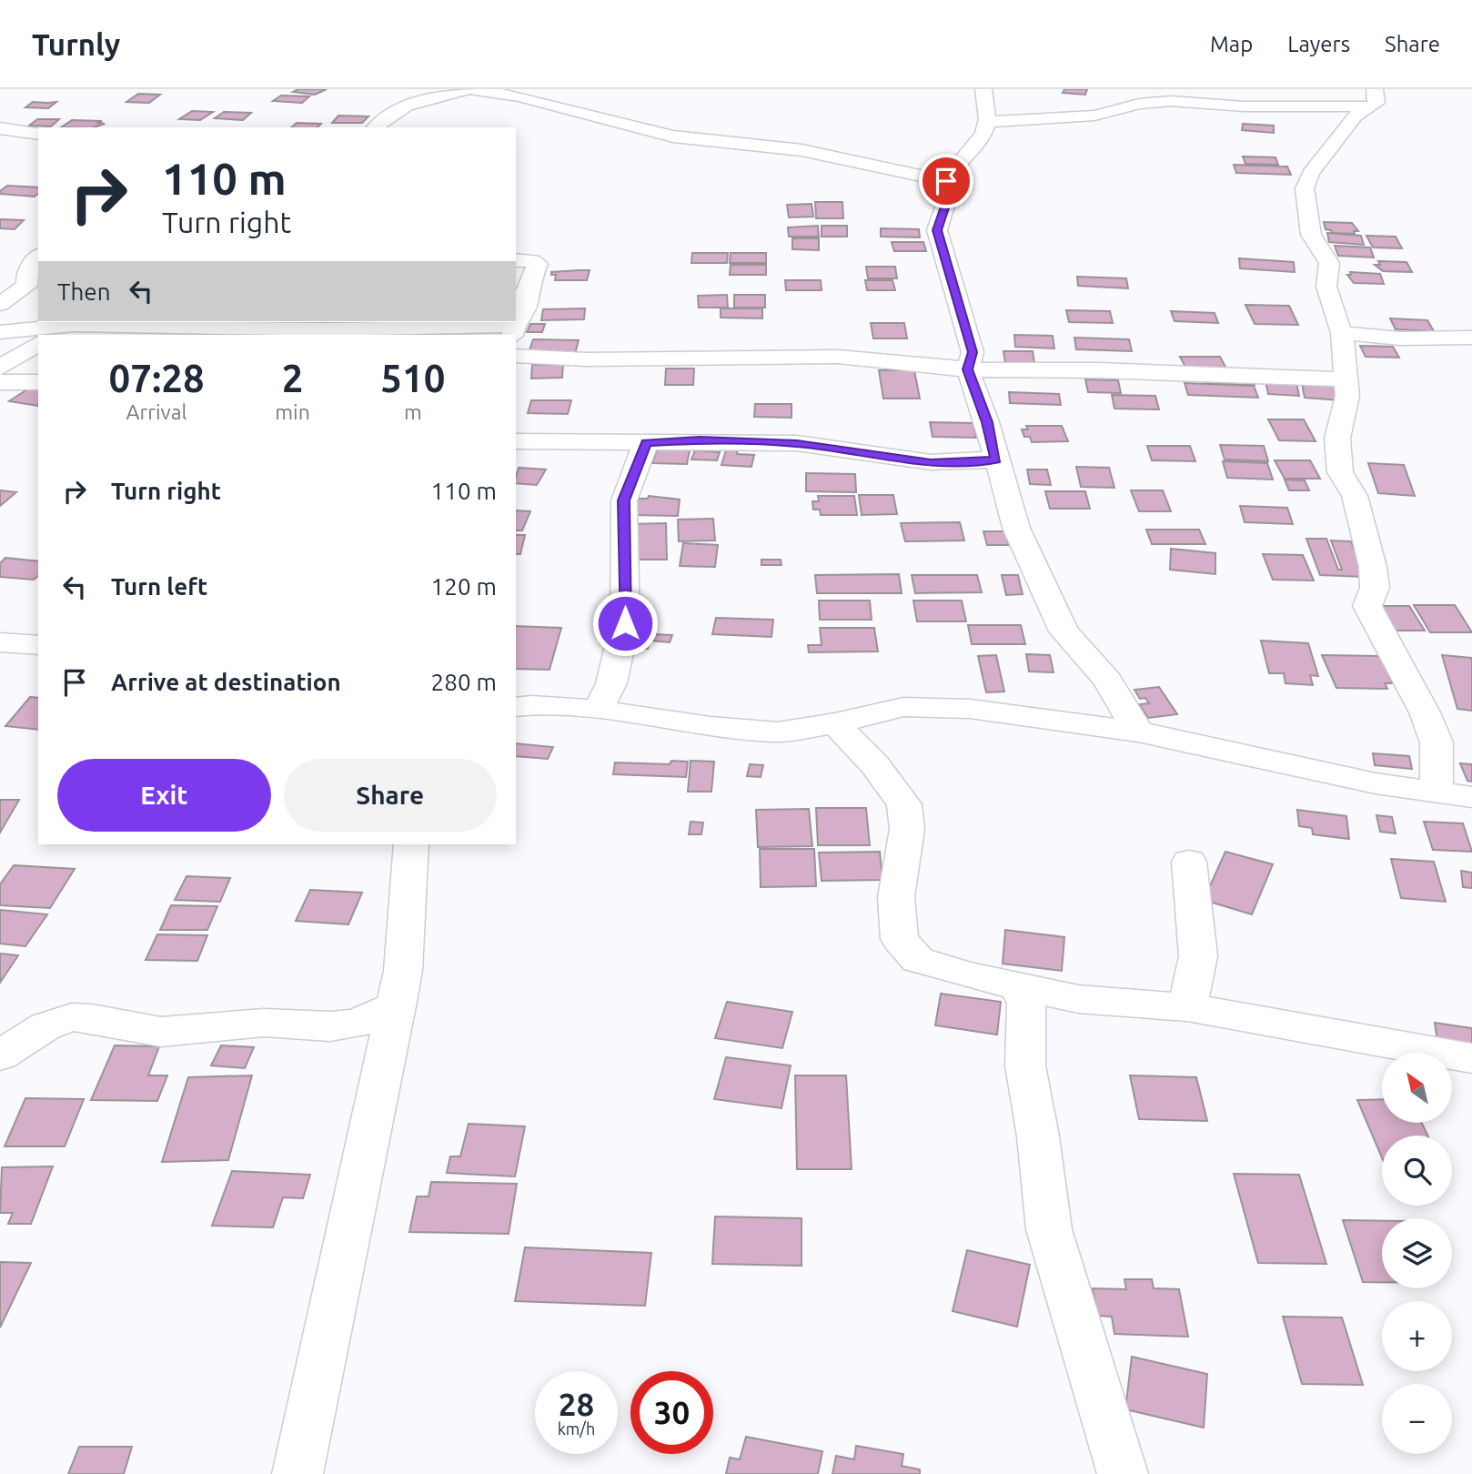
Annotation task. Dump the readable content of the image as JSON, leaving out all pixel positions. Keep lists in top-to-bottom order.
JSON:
{
  "north": "top left",
  "page": {
    "header": "Turnly",
    "nav": ["Map", "Layers", "Share"],
    "turn": ["110 m", "Turn right"],
    "then": "Then",
    "eta": [
      "07:28",
      "Arrival",
      "2",
      "min",
      "510",
      "m"
    ],
    "list": [
      {
        "name": "Turn right",
        "value": "110 m"
      },
      {
        "name": "Turn left",
        "value": "120 m"
      },
      {
        "name": "Arrive at destination",
        "value": "280 m"
      }
    ],
    "buttons": ["Exit", "Share"],
    "map_buttons": ["+", "−"],
    "speed": "28 km/h",
    "limit": "30"
  }
}
